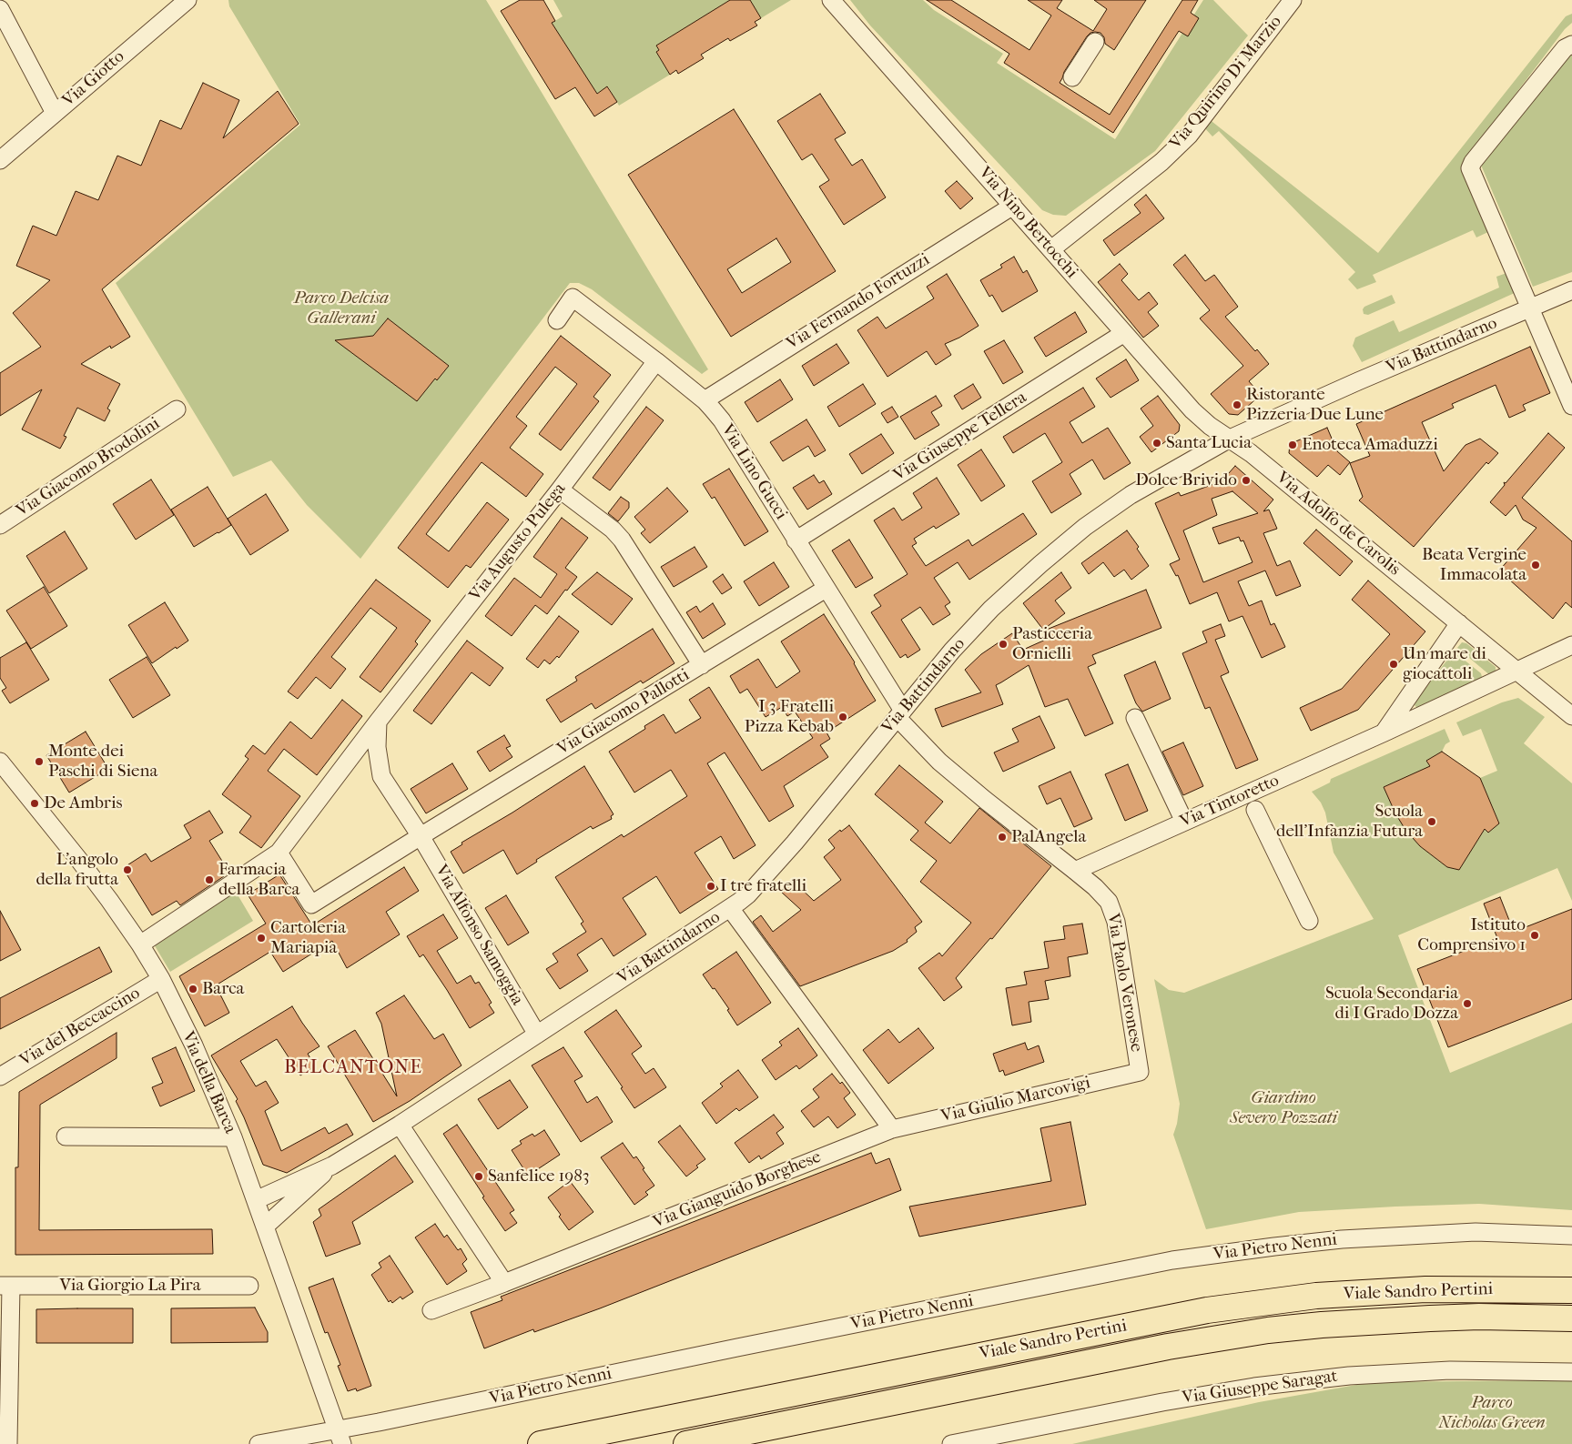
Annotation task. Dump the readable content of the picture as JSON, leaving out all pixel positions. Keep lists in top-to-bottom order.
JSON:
{
  "streets": {
    "highway": ["Viale Sandro Pertini"],
    "street": [
      "Via Giotto",
      "Via Quirino Di Marzio",
      "Via Nino Bertocchi",
      "Via Fernando Fortuzzi",
      "Via Battindarno",
      "Via Giuseppe Tellera",
      "Via Giacomo Brodolini",
      "Via Lino Gucci",
      "Via Adolfo de Carolis",
      "Via Augusto Pulega",
      "Via Giacomo Pallotti",
      "Via Tintoretto",
      "Via Alfonso Samoggia",
      "Via Paolo Veronese",
      "Via del Beccaccino",
      "Via della Barca",
      "Via Giulio Marcovigi",
      "Via Gianguido Borghese",
      "Via Pietro Nenni",
      "Via Giorgio La Pira",
      "Via Giuseppe Saragat"
    ]
  },
  "crossings": [
    ["Via Quirino Di Marzio", "Via Nino Bertocchi"],
    ["Via Nino Bertocchi", "Via Fernando Fortuzzi"],
    ["Via Nino Bertocchi", "Via Battindarno"],
    ["Via Nino Bertocchi", "Via Giuseppe Tellera"],
    ["Via Nino Bertocchi", "Via Adolfo de Carolis"],
    ["Via Fernando Fortuzzi", "Via Lino Gucci"],
    ["Via Battindarno", "Via Lino Gucci"],
    ["Via Battindarno", "Via Adolfo de Carolis"],
    ["Via Battindarno", "Via Alfonso Samoggia"],
    ["Via Battindarno", "Via Paolo Veronese"],
    ["Via Battindarno", "Via della Barca"],
    ["Via Giuseppe Tellera", "Via Lino Gucci"],
    ["Via Lino Gucci", "Via Augusto Pulega"],
    ["Via Lino Gucci", "Via Giacomo Pallotti"],
    ["Via Lino Gucci", "Via Paolo Veronese"],
    ["Via Adolfo de Carolis", "Via Tintoretto"],
    ["Via Augusto Pulega", "Via Giacomo Pallotti"],
    ["Via Augusto Pulega", "Via della Barca"],
    ["Via Giacomo Pallotti", "Via Alfonso Samoggia"],
    ["Via Tintoretto", "Via Paolo Veronese"],
    ["Via Paolo Veronese", "Via Giulio Marcovigi"],
    ["Via del Beccaccino", "Via della Barca"],
    ["Via della Barca", "Via Pietro Nenni"],
    ["Via Giulio Marcovigi", "Via Gianguido Borghese"]
  ],
  "districts": ["BELCANTONE"],
  "parks": ["Parco Delcisa Gallerani", "Giardino Severo Pozzati", "Parco Nicholas Green"],
  "places": [
    "Ristorante Pizzeria Due Lune",
    "Santa Lucia",
    "Enoteca Amaduzzi",
    "Dolce Brivido",
    "Beata Vergine Immacolata",
    "Pasticceria Ornielli",
    "Un mare di giocattoli",
    "I 3 Fratelli Pizza Kebab",
    "Monte dei Paschi di Siena",
    "De Ambris",
    "Scuola dell'Infanzia Futura",
    "PalAngela",
    "L'angolo della frutta",
    "Farmacia della Barca",
    "I tre fratelli",
    "Istituto Comprensivo 1",
    "Cartoleria Mariapia",
    "Barca",
    "Scuola Secondaria di I Grado Dozza",
    "Sanfelice 1983"
  ]
}
